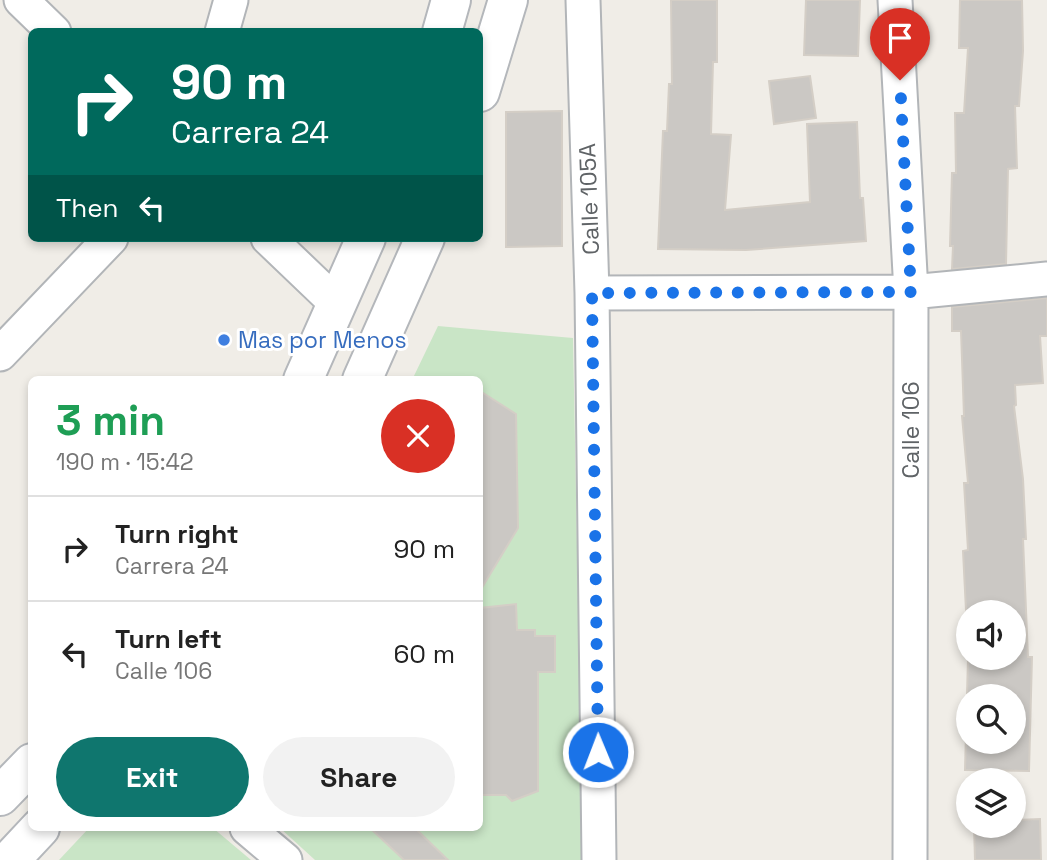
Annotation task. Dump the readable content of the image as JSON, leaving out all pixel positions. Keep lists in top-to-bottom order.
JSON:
{
  "streets": {
    "street": ["Calle 105A", "Calle 106"]
  },
  "places": ["Mas por Menos"],
  "page": {
    "turn": ["90 m", "Carrera 24"],
    "then": "Then",
    "heading": ["3 min", "190 m · 15:42"],
    "list": [
      {
        "name": "Turn right",
        "note": "Carrera 24",
        "value": "90 m"
      },
      {
        "name": "Turn left",
        "note": "Calle 106",
        "value": "60 m"
      }
    ],
    "buttons": ["Exit", "Share"]
  }
}
